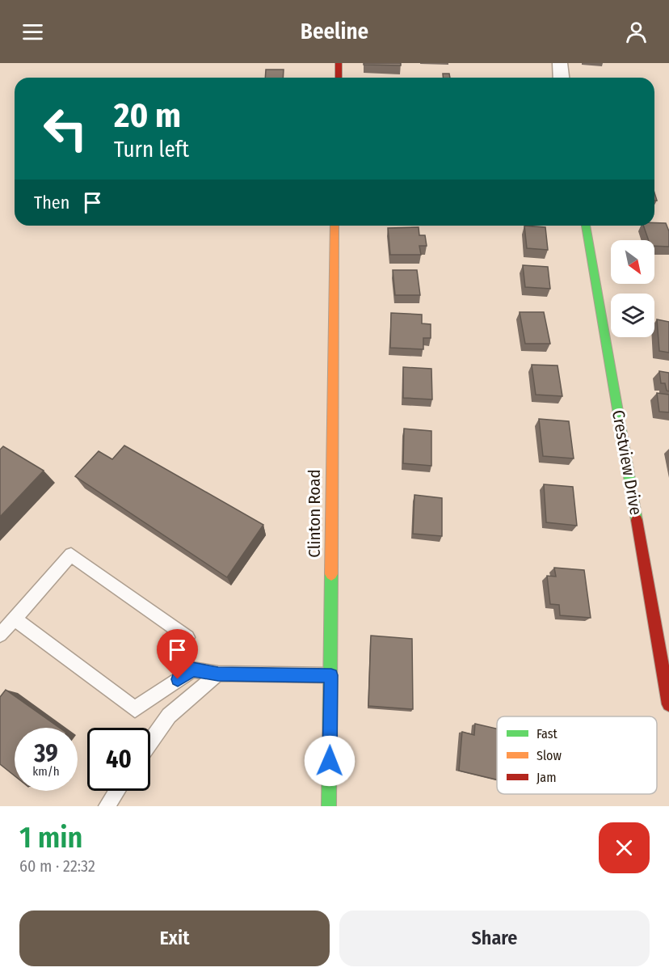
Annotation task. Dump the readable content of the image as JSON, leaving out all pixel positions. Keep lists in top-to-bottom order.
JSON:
{
  "streets": {
    "street": ["Crestview Drive", "Clinton Road"]
  },
  "legend": ["Fast", "Slow", "Jam"],
  "north": "bottom right",
  "page": {
    "header": "Beeline",
    "turn": ["20 m", "Turn left"],
    "then": "Then",
    "speed": "39 km/h",
    "limit": "40",
    "heading": ["1 min", "60 m · 22:32"],
    "buttons": ["Exit", "Share"]
  }
}
